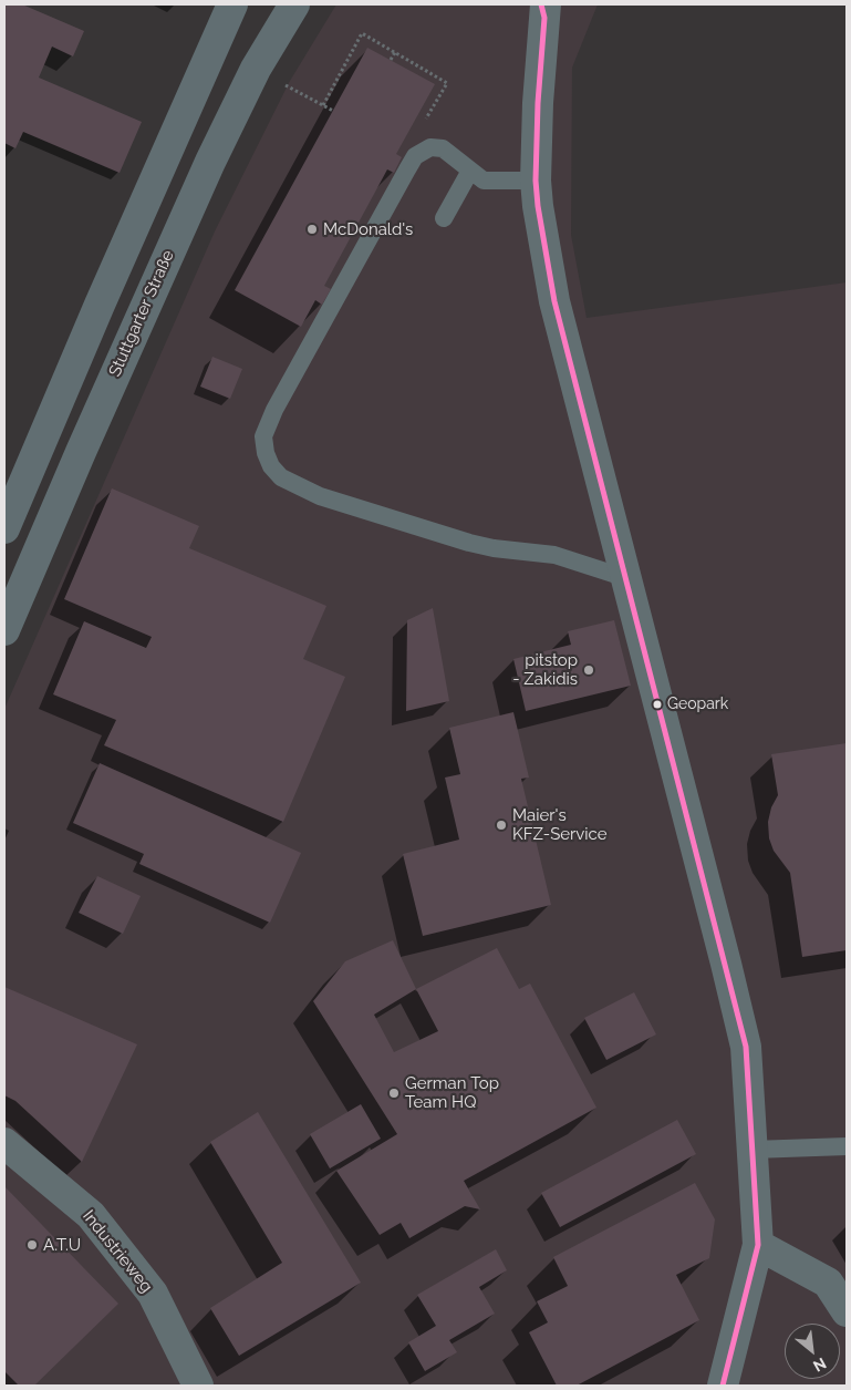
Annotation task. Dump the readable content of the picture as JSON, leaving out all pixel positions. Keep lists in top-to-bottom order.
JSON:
{
  "streets": {
    "main road": ["Stuttgarter Straße"],
    "street": ["Industrieweg"]
  },
  "places": [
    "McDonald's",
    "pitstop - Zakidis",
    "Geopark",
    "Maier's KFZ-Service",
    "German Top Team HQ",
    "A.T.U"
  ],
  "north": "bottom right"
}
